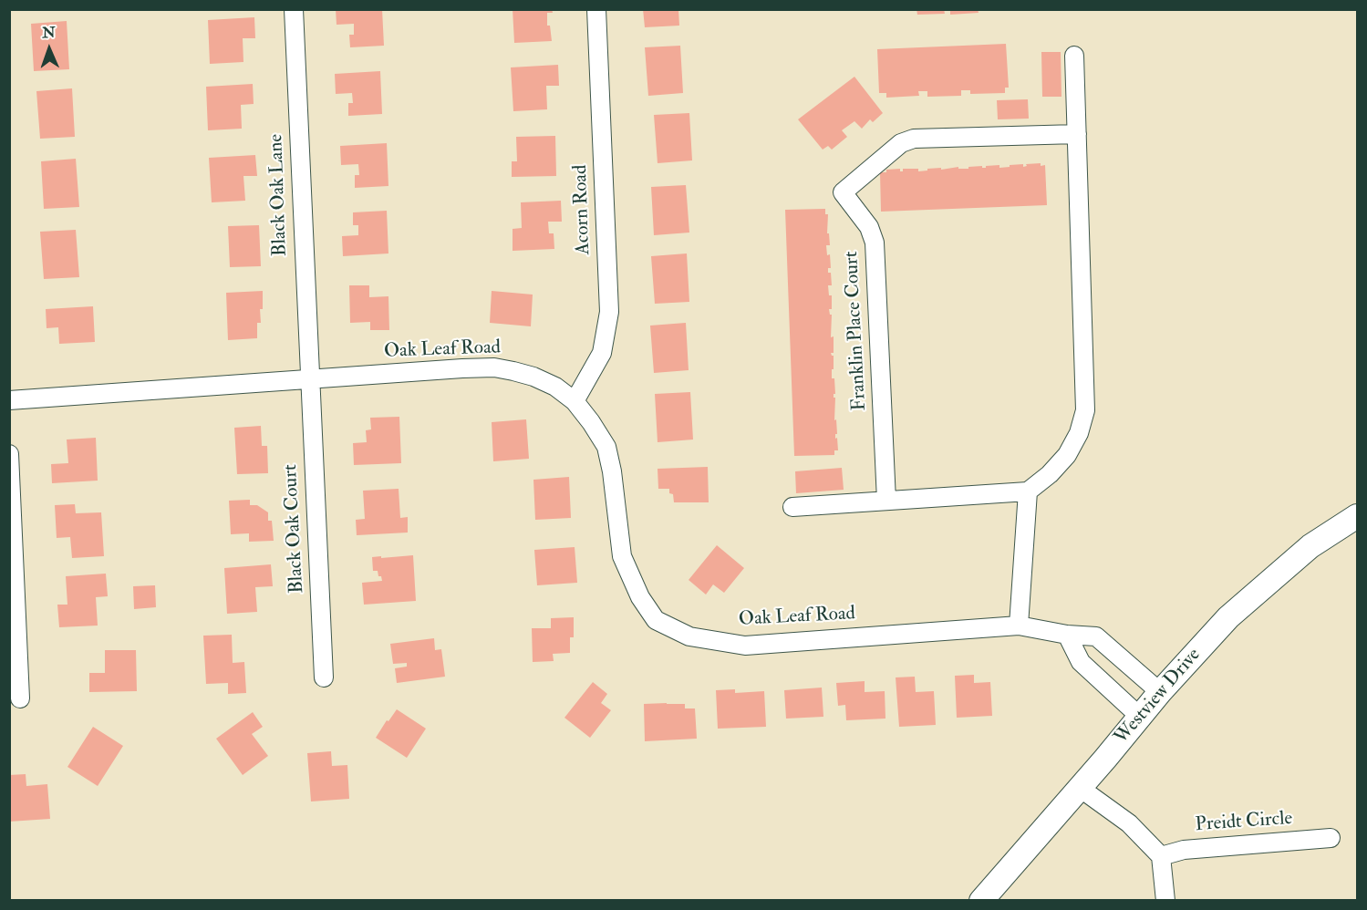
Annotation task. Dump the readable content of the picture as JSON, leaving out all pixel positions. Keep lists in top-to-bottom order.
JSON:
{
  "streets": {
    "street": [
      "Black Oak Lane",
      "Acorn Road",
      "Franklin Place Court",
      "Oak Leaf Road",
      "Black Oak Court",
      "Westview Drive",
      "Preidt Circle"
    ]
  },
  "crossings": [
    ["Black Oak Lane", "Oak Leaf Road"],
    ["Black Oak Lane", "Black Oak Court"],
    ["Acorn Road", "Oak Leaf Road"],
    ["Oak Leaf Road", "Black Oak Court"],
    ["Oak Leaf Road", "Westview Drive"]
  ],
  "north": "top"
}
